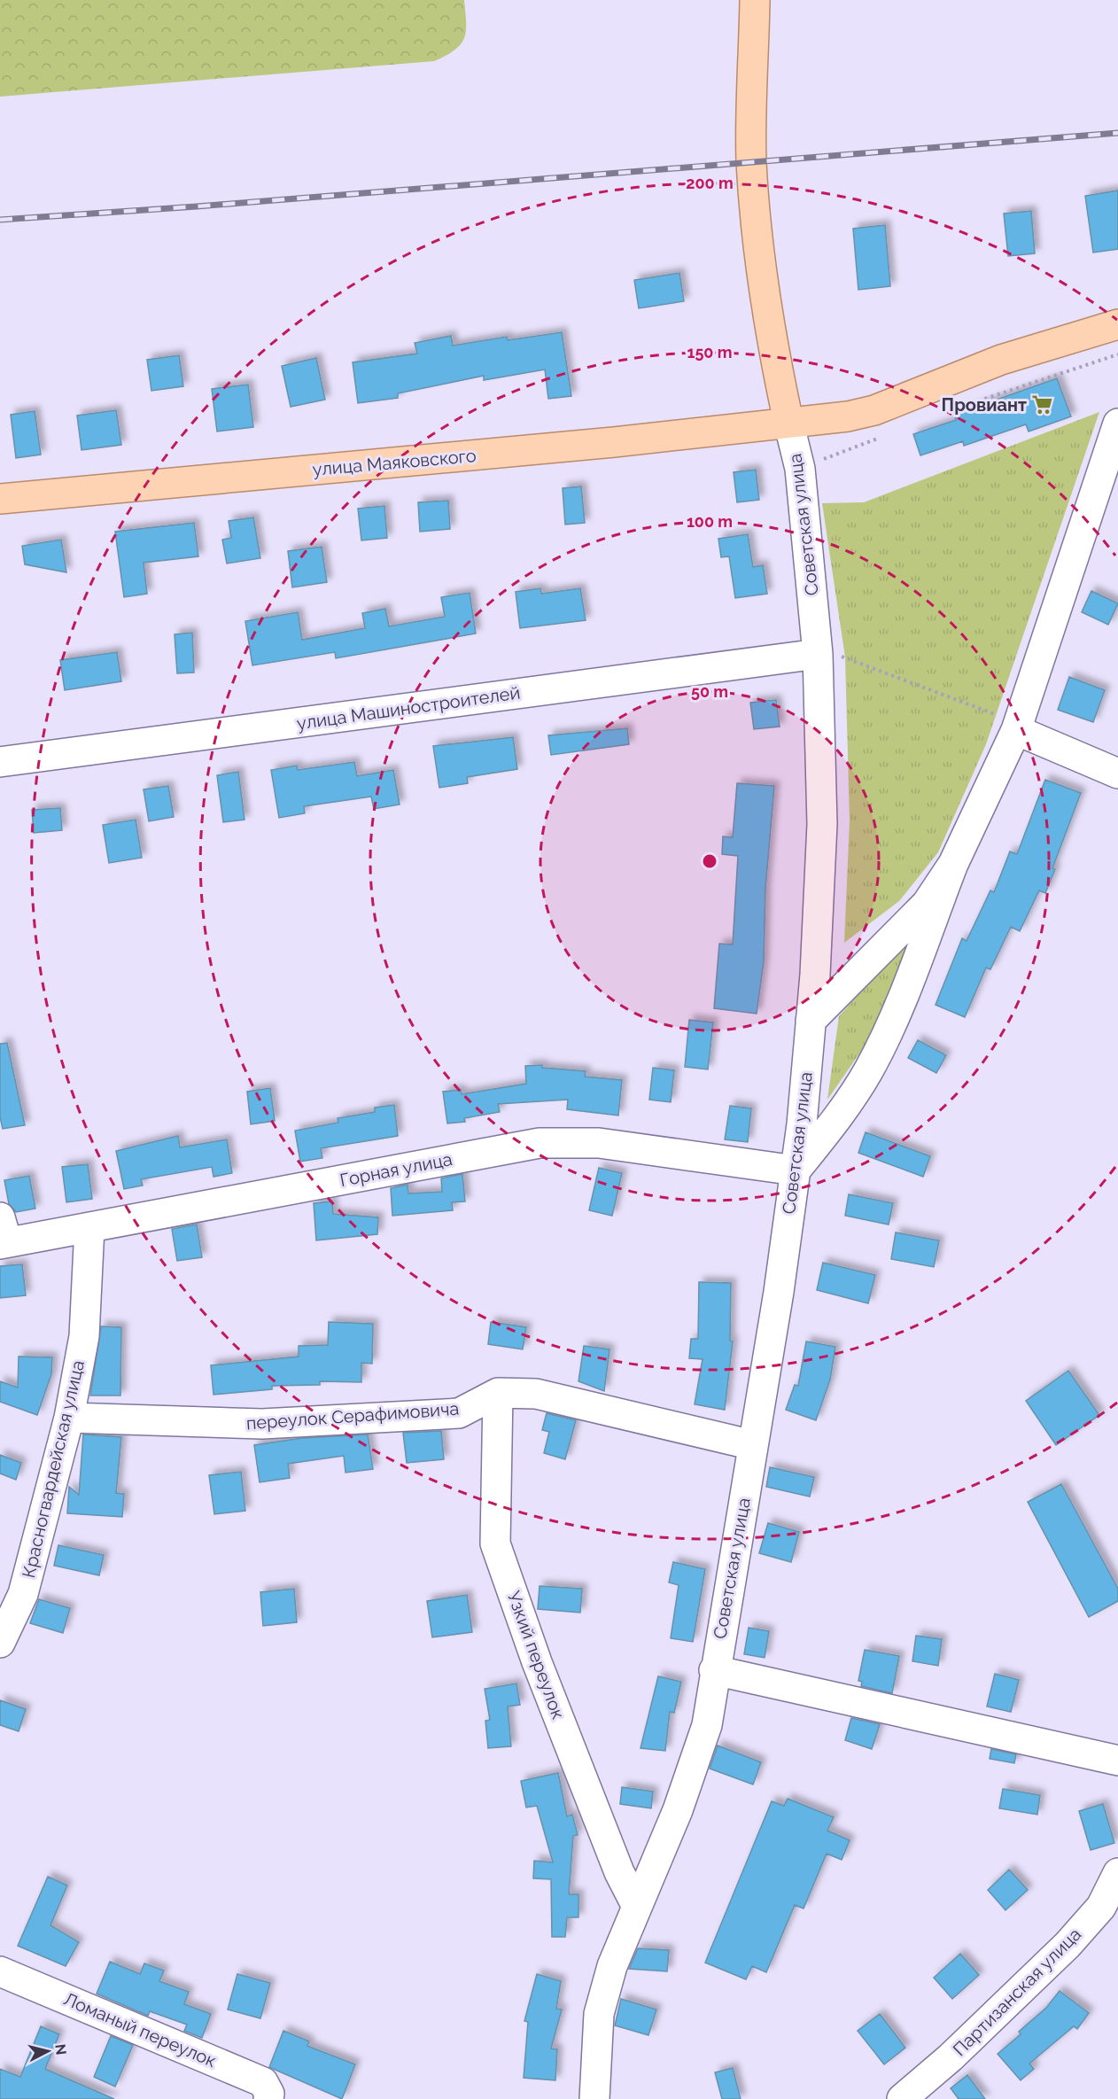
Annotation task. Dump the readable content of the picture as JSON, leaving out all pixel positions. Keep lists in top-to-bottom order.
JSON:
{
  "streets": {
    "main road": ["улица Маяковского", "Советская улица"],
    "street": [
      "улица Машиностроителей",
      "Горная улица",
      "переулок Серафимовича",
      "Красногвардейская улица",
      "Узкий переулок",
      "Партизанская улица",
      "Ломаный переулок"
    ]
  },
  "crossings": [
    ["улица Маяковского", "Советская улица"],
    ["Советская улица", "улица Машиностроителей"],
    ["Советская улица", "Горная улица"],
    ["Советская улица", "переулок Серафимовича"],
    ["Советская улица", "Узкий переулок"],
    ["Горная улица", "Красногвардейская улица"],
    ["переулок Серафимовича", "Красногвардейская улица"],
    ["переулок Серафимовича", "Узкий переулок"]
  ],
  "places": {
    "supermarket": ["Провиант"]
  },
  "north": "right",
  "rings": [
    "200 m",
    "150 m",
    "100 m",
    "50 m"
  ]
}
